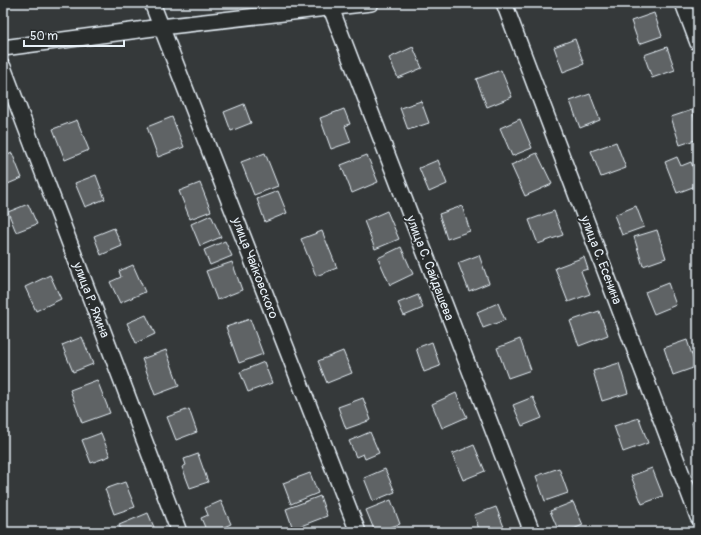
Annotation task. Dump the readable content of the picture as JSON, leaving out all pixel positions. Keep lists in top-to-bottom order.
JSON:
{
  "streets": {
    "street": [
      "улица С. Есенина",
      "улица Чайковского",
      "улица С. Сайдашева",
      "улица Р. Яхина"
    ]
  },
  "scale_bar": "50 m"
}
